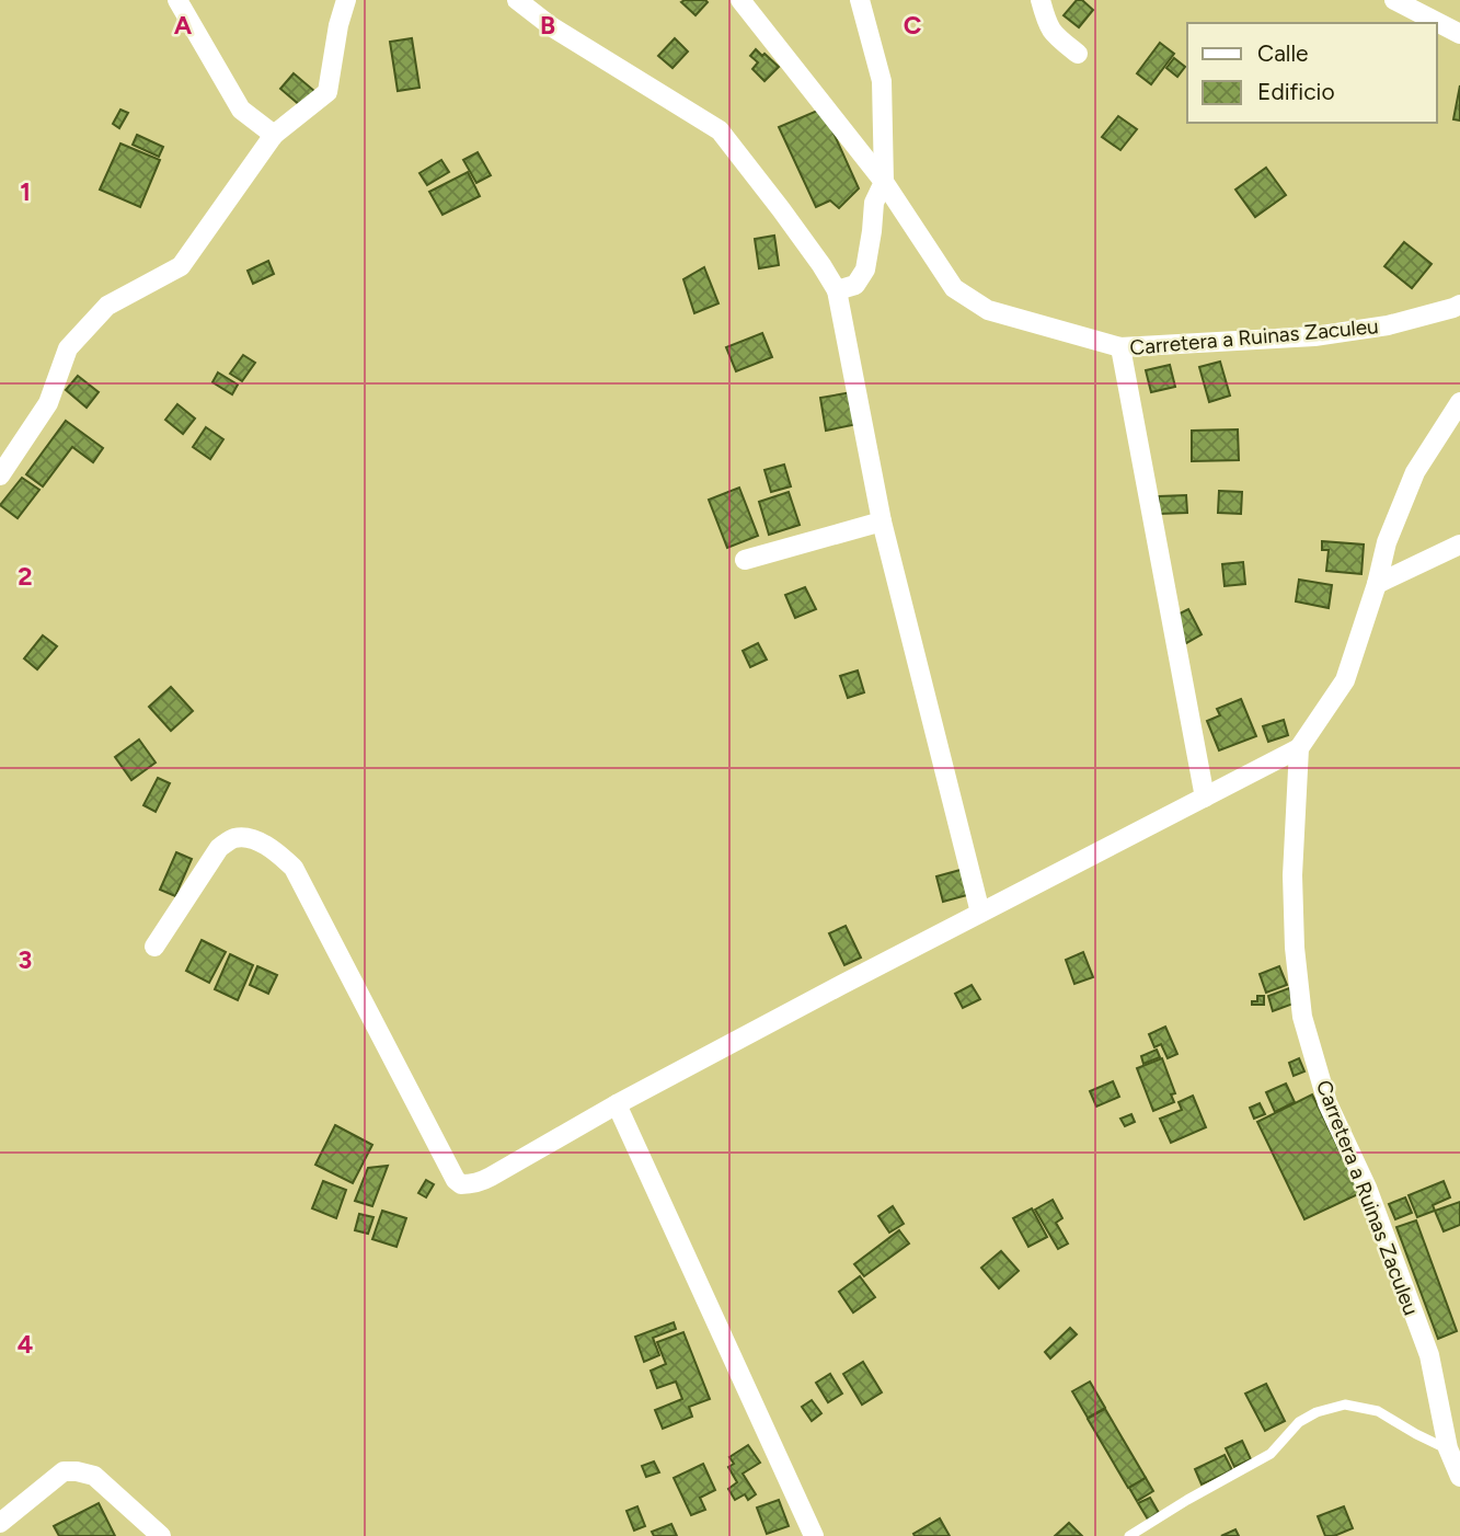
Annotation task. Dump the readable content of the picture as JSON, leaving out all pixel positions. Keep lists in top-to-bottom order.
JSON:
{
  "streets": {
    "street": ["Carretera a Ruinas Zaculeu"]
  },
  "legend": ["Calle", "Edificio"],
  "grid": {
    "columns": ["A", "B", "C"],
    "rows": [
      "1",
      "2",
      "3",
      "4"
    ]
  }
}
